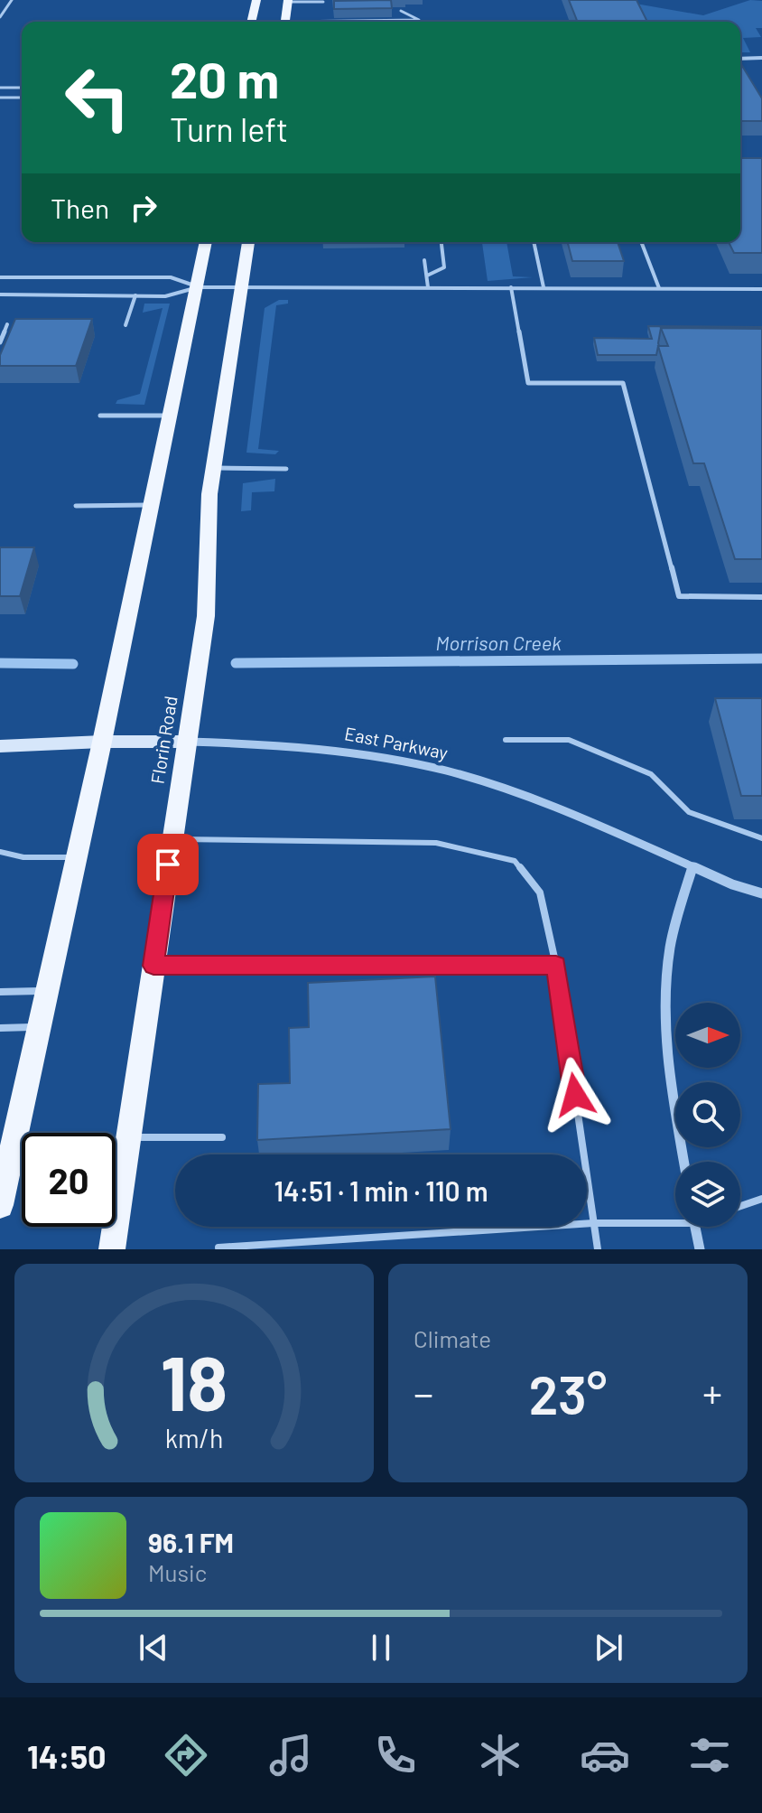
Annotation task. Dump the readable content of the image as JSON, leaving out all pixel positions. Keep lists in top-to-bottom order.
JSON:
{
  "streets": {
    "main road": ["Florin Road"],
    "street": ["East Parkway"]
  },
  "crossings": [
    ["Florin Road", "East Parkway"]
  ],
  "water": ["Morrison Creek"],
  "north": "right",
  "page": {
    "turn": ["20 m", "Turn left"],
    "then": "Then",
    "limit": "20",
    "trip": "14:51 · 1 min · 110 m",
    "tile": "Climate",
    "heat": ["−", "23°", "+"],
    "song": ["96.1 FM", "Music"],
    "tabs": "14:50",
    "gauge": ["18", "km/h"]
  }
}
